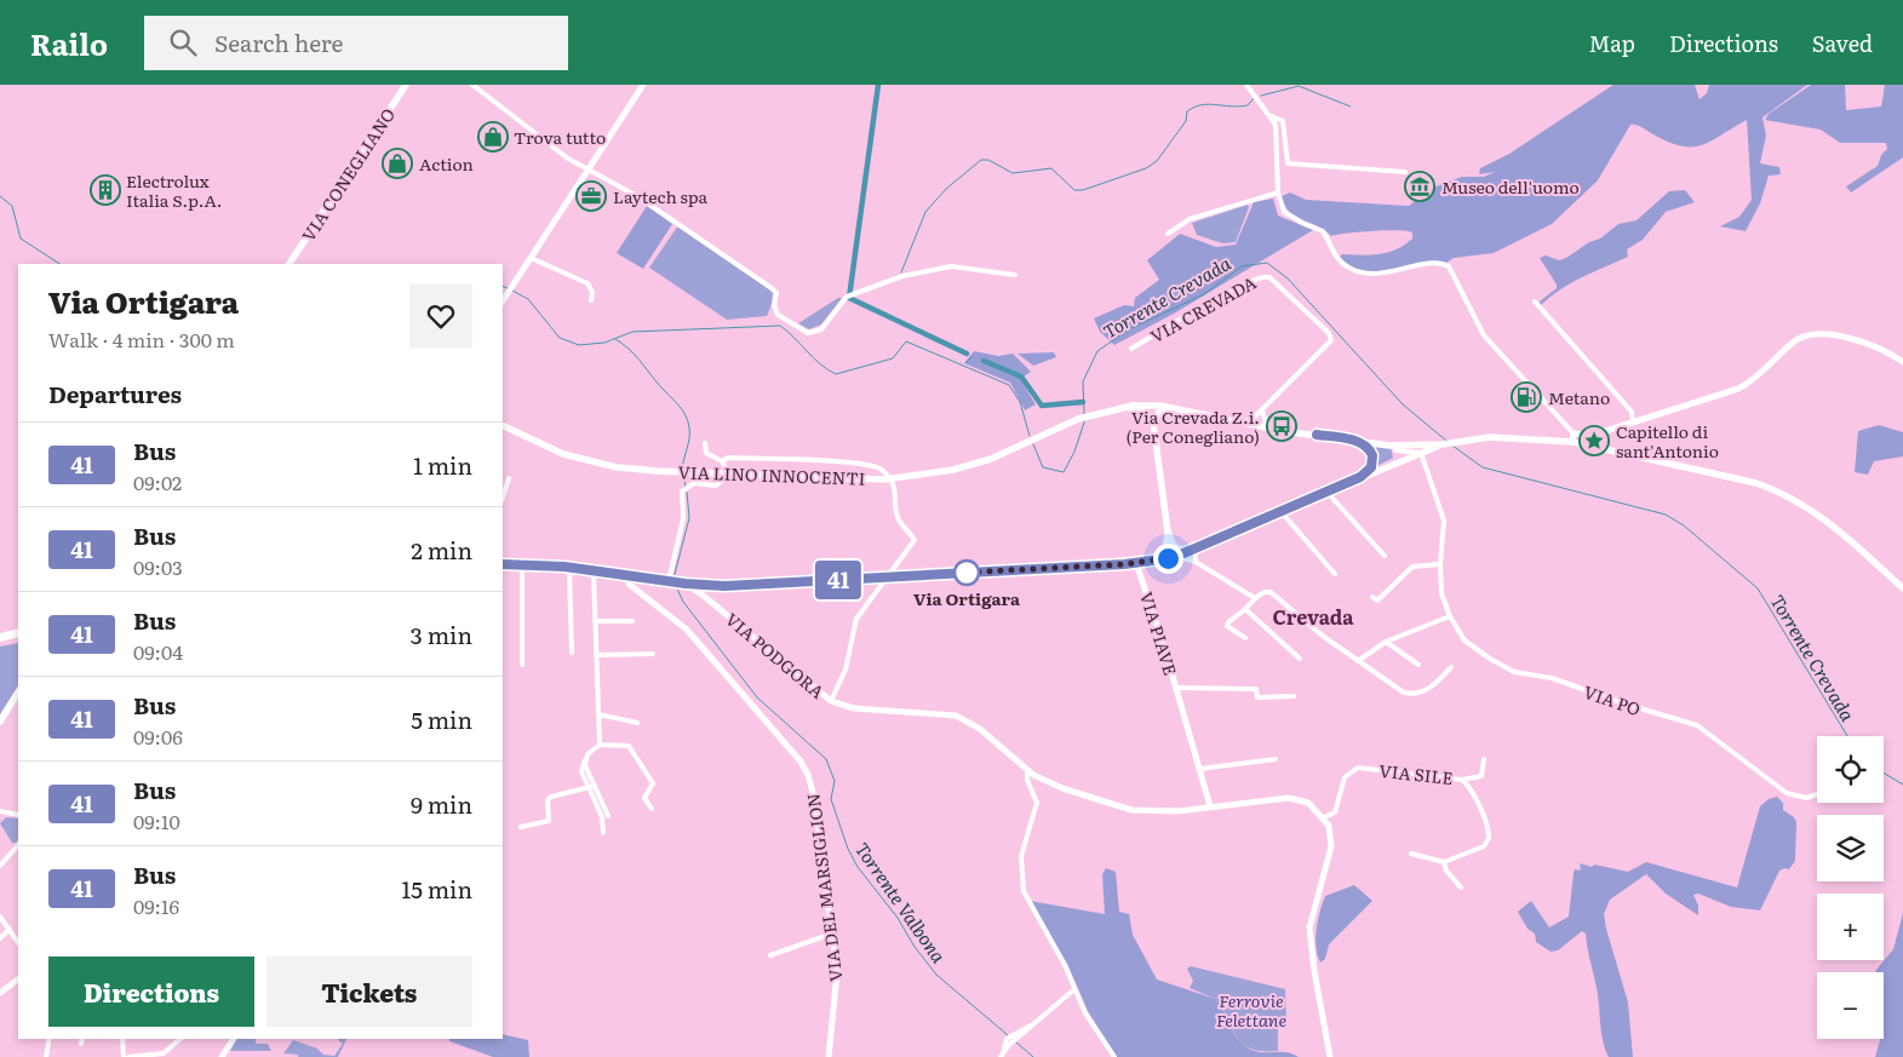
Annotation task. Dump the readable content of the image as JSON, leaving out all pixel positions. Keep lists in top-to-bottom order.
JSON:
{
  "streets": {
    "main road": ["VIA CONEGLIANO", "VIA LINO INNOCENTI"],
    "street": [
      "VIA CREVADA",
      "VIA PIAVE",
      "VIA PODGORA",
      "VIA PO",
      "VIA SILE",
      "VIA DEL MARSIGLION"
    ]
  },
  "crossings": [
    ["VIA PIAVE", "VIA PODGORA"],
    ["VIA PODGORA", "VIA SILE"]
  ],
  "districts": ["Crevada"],
  "water": ["Torrente Crevada", "Torrente Valbona"],
  "parks": ["Ferrovie Felettane"],
  "places": {
    "shop": ["Trova tutto", "Action"],
    "museum": ["Museo dell'uomo"],
    "building": ["Electrolux Italia S.p.A."],
    "office": ["Laytech spa"],
    "fuel station": ["Metano"],
    "bus stop": ["Via Crevada Z.i. (Per Conegliano)"],
    "place": ["Capitello di sant'Antonio"],
    "other": ["Via Ortigara"]
  },
  "lines": ["bus line 41"],
  "page": {
    "header": "Railo",
    "search": "Search here",
    "nav": ["Map", "Directions", "Saved"],
    "on_map": "41",
    "heading": [
      ["Via Ortigara", "Walk · 4 min · 300 m"],
      "Departures"
    ],
    "list": [
      {
        "mark": "41",
        "name": "Bus",
        "note": "09:02",
        "value": "1 min"
      },
      {
        "mark": "41",
        "name": "Bus",
        "note": "09:03",
        "value": "2 min"
      },
      {
        "mark": "41",
        "name": "Bus",
        "note": "09:04",
        "value": "3 min"
      },
      {
        "mark": "41",
        "name": "Bus",
        "note": "09:06",
        "value": "5 min"
      },
      {
        "mark": "41",
        "name": "Bus",
        "note": "09:10",
        "value": "9 min"
      },
      {
        "mark": "41",
        "name": "Bus",
        "note": "09:16",
        "value": "15 min"
      }
    ],
    "map_buttons": ["+", "−"],
    "buttons": ["Directions", "Tickets"]
  }
}
